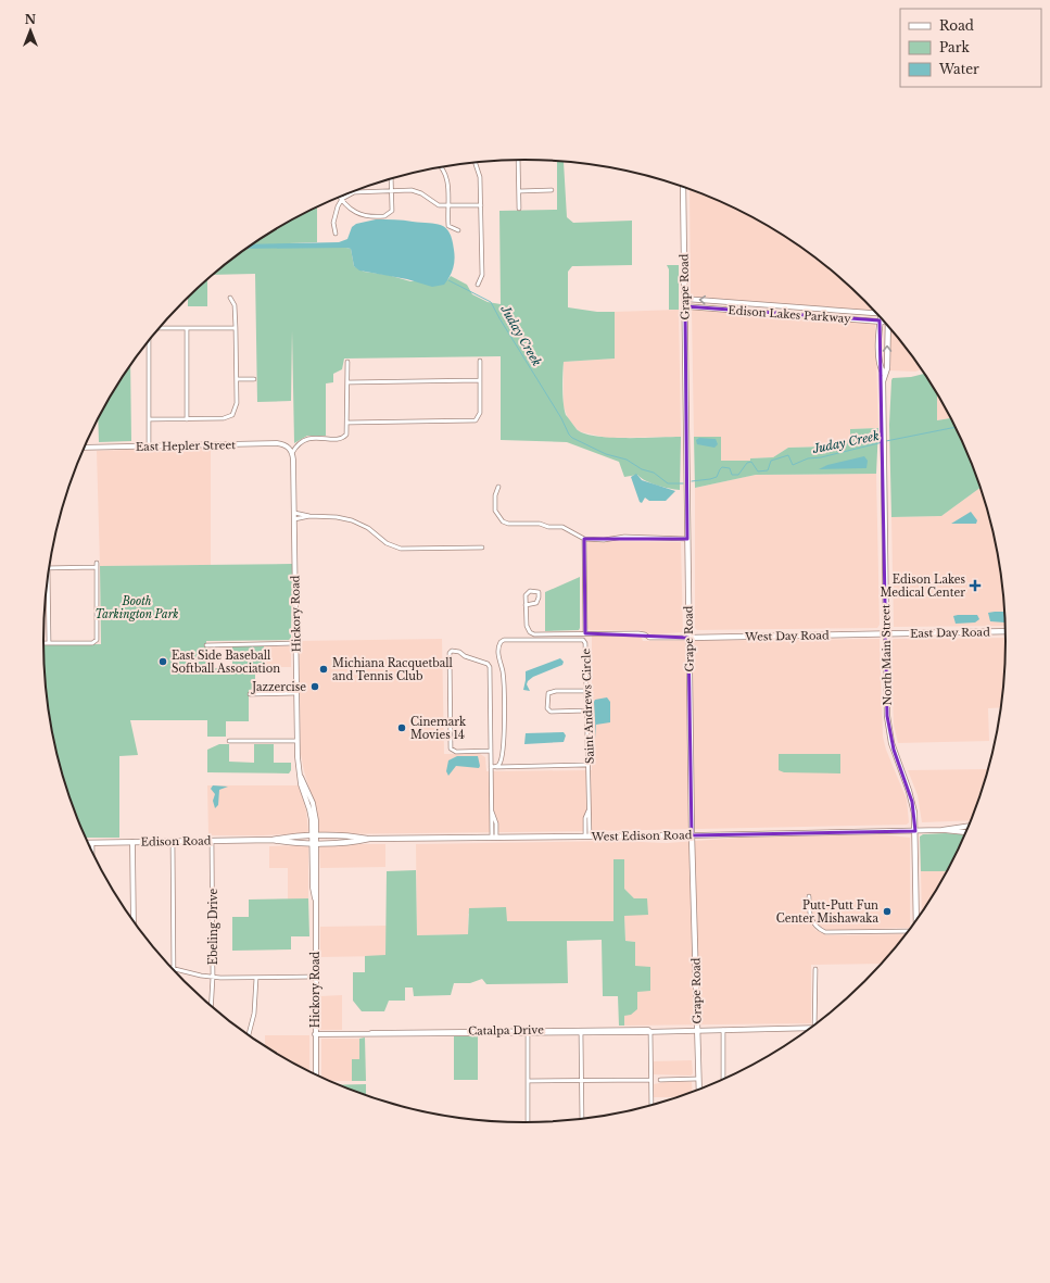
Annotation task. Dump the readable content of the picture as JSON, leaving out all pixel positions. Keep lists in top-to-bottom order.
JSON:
{
  "streets": {
    "main road": [
      "Grape Road",
      "East Day Road",
      "West Day Road",
      "North Main Street",
      "West Edison Road",
      "Edison Road"
    ],
    "street": [
      "Edison Lakes Parkway",
      "East Hepler Street",
      "Hickory Road",
      "Saint Andrews Circle",
      "Ebeling Drive",
      "Catalpa Drive"
    ]
  },
  "crossings": [
    ["Grape Road", "Edison Lakes Parkway"],
    ["Grape Road", "West Day Road"],
    ["Grape Road", "West Edison Road"],
    ["Grape Road", "Catalpa Drive"],
    ["Edison Lakes Parkway", "North Main Street"],
    ["East Hepler Street", "Hickory Road"],
    ["Hickory Road", "West Edison Road"],
    ["Hickory Road", "Edison Road"],
    ["Hickory Road", "Catalpa Drive"],
    ["East Day Road", "West Day Road"],
    ["East Day Road", "North Main Street"],
    ["West Day Road", "North Main Street"],
    ["North Main Street", "West Edison Road"],
    ["Saint Andrews Circle", "West Edison Road"],
    ["West Edison Road", "Edison Road"],
    ["Edison Road", "Ebeling Drive"]
  ],
  "water": ["Juday Creek"],
  "parks": ["Booth Tarkington Park"],
  "places": {
    "health": ["Edison Lakes Medical Center"],
    "other": [
      "East Side Baseball Softball Association",
      "Michiana Racquetball and Tennis Club",
      "Jazzercise",
      "Cinemark Movies 14",
      "Putt-Putt Fun Center Mishawaka"
    ]
  },
  "legend": ["Road", "Park", "Water"],
  "north": "top"
}
